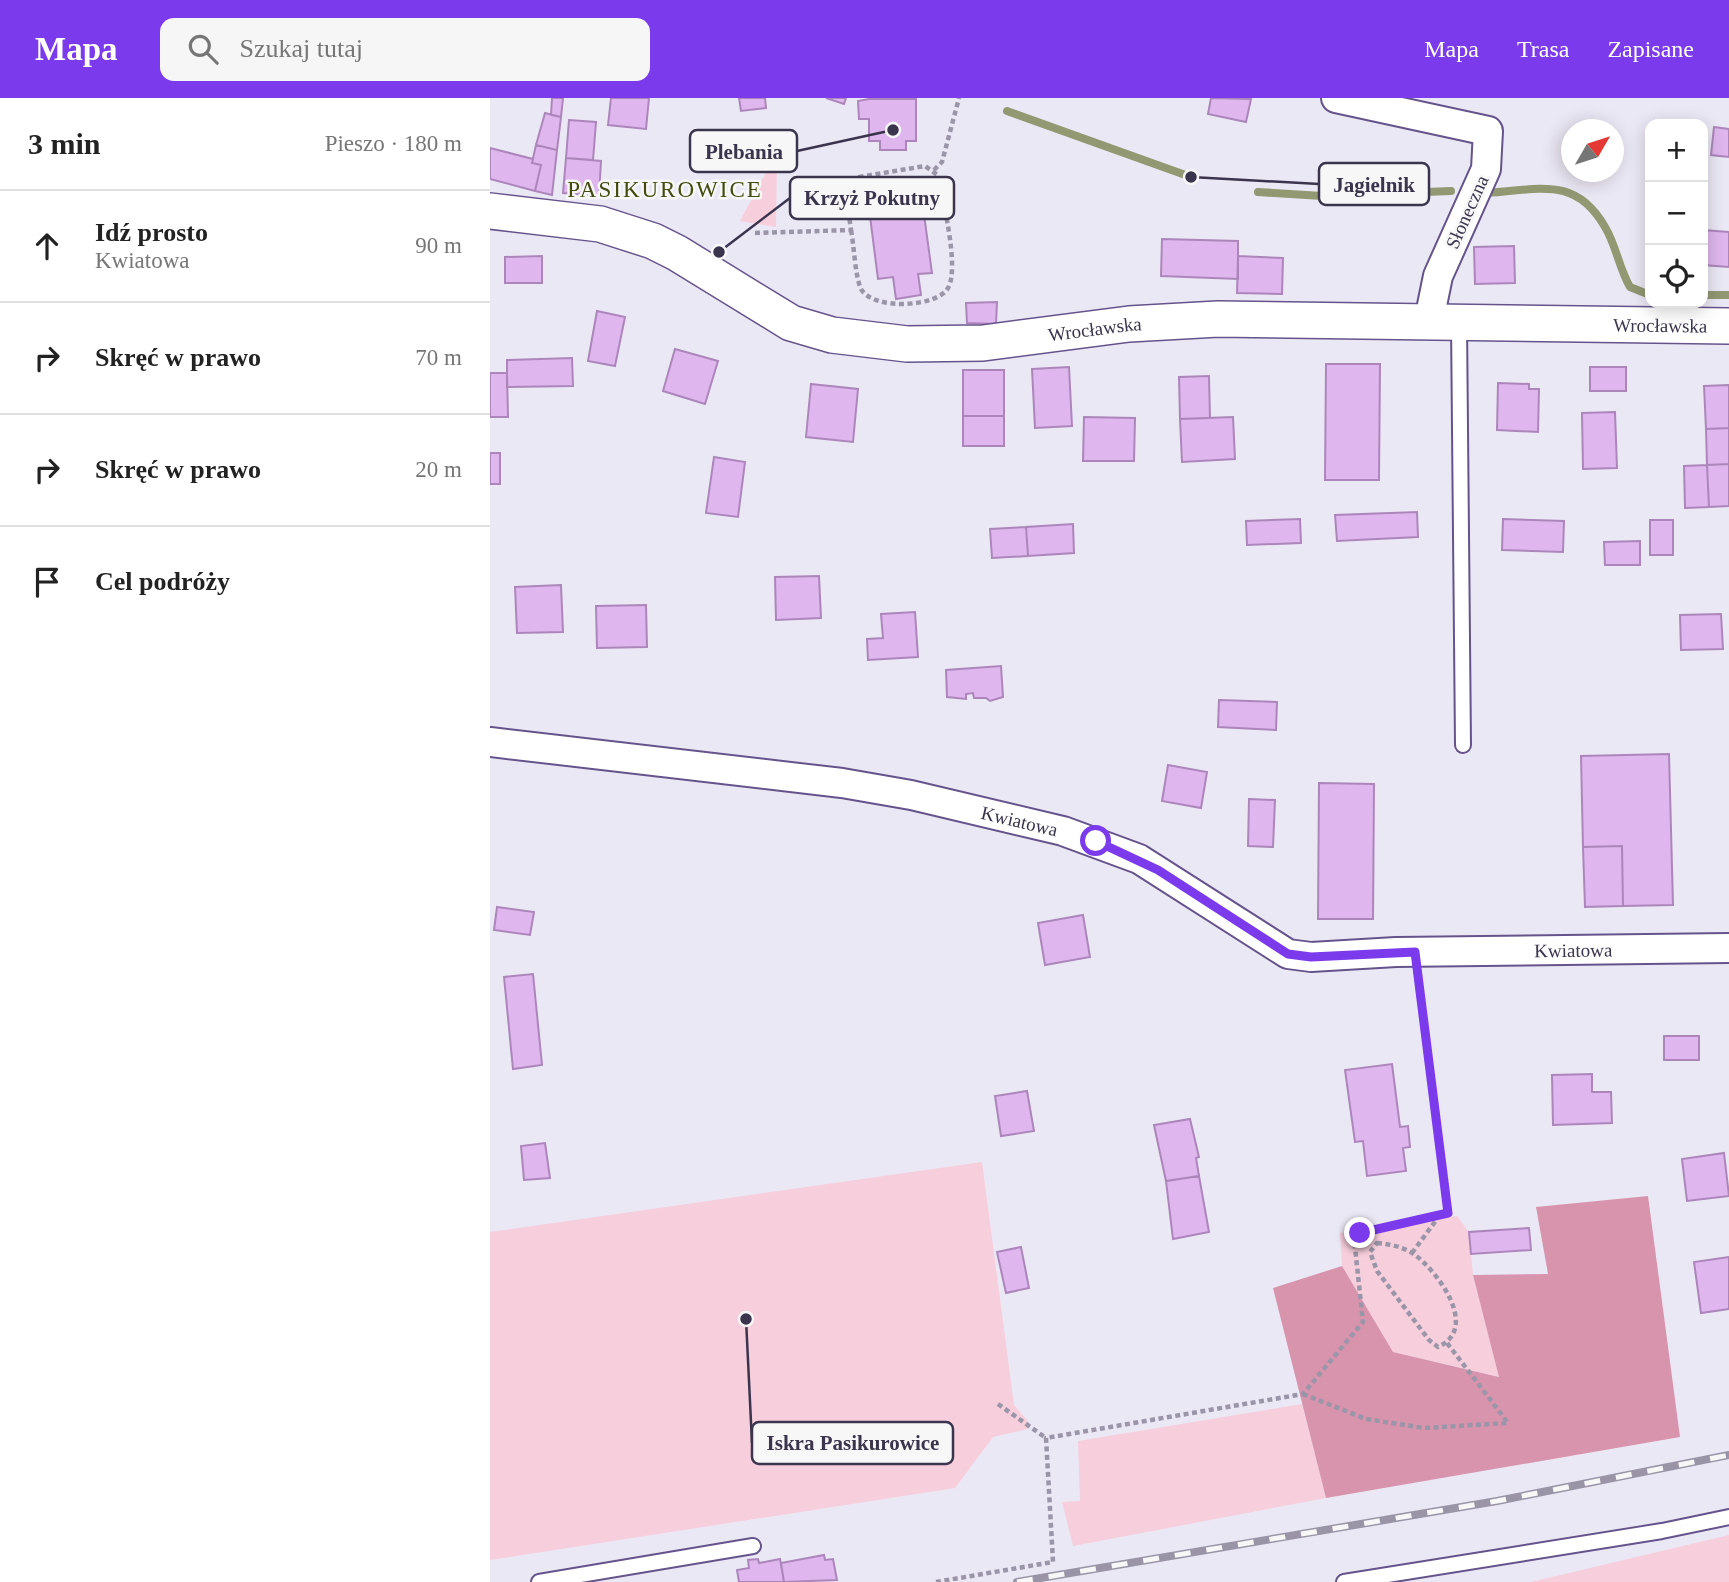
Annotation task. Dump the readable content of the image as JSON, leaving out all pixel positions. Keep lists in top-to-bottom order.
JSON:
{
  "streets": {
    "street": ["Słoneczna", "Wrocławska", "Kwiatowa"]
  },
  "crossings": [
    ["Słoneczna", "Wrocławska"]
  ],
  "districts": ["PASIKUROWICE"],
  "places": [
    "Plebania",
    "Jagielnik",
    "Krzyż Pokutny",
    "Iskra Pasikurowice"
  ],
  "north": "top right",
  "page": {
    "header": "Mapa",
    "search": "Szukaj tutaj",
    "nav": ["Mapa", "Trasa", "Zapisane"],
    "heading": ["3 min", "Pieszo · 180 m"],
    "map_buttons": ["+", "−"],
    "list": [
      ["Idź prosto", "Kwiatowa", "90 m"],
      ["Skręć w prawo", "70 m"],
      ["Skręć w prawo", "20 m"],
      "Cel podróży"
    ]
  }
}
